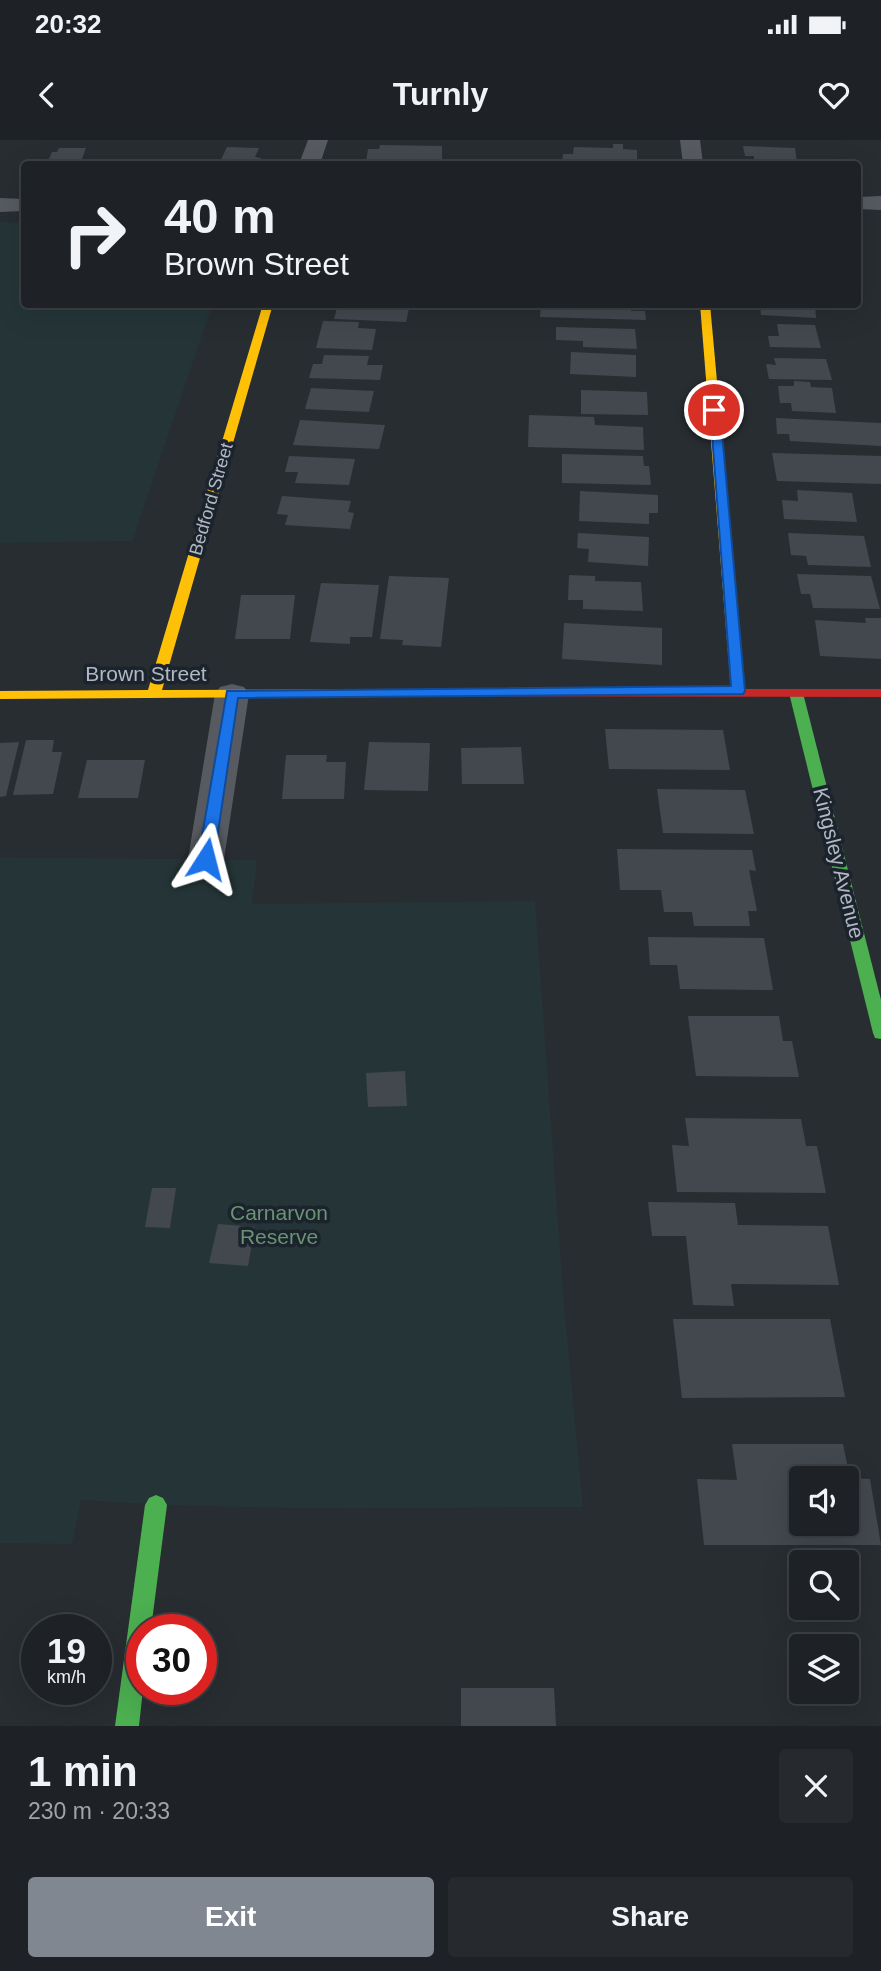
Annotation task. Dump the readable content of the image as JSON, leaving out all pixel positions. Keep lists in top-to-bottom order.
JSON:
{
  "streets": {
    "street": ["Bedford Street", "Brown Street", "Kingsley Avenue"]
  },
  "crossings": [
    ["Bedford Street", "Brown Street"],
    ["Brown Street", "Kingsley Avenue"]
  ],
  "parks": ["Carnarvon Reserve"],
  "page": {
    "status": "20:32",
    "header": "Turnly",
    "turn": ["40 m", "Brown Street"],
    "speed": "19 km/h",
    "limit": "30",
    "heading": ["1 min", "230 m · 20:33"],
    "buttons": ["Exit", "Share"]
  }
}
